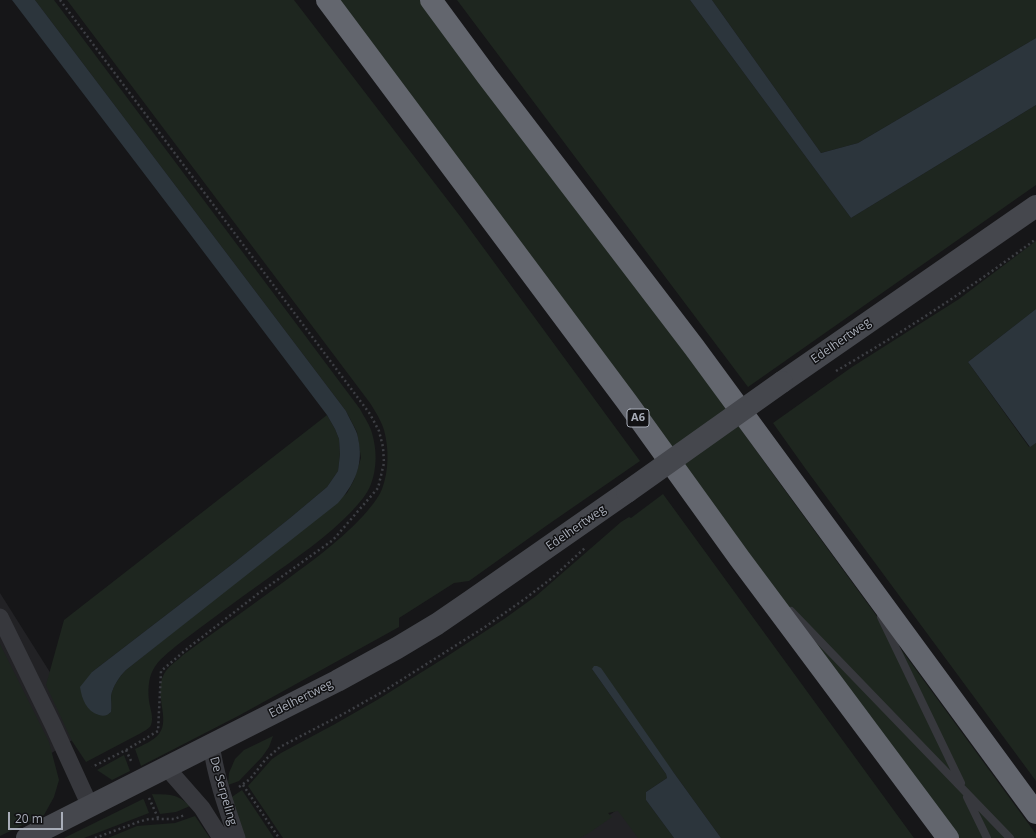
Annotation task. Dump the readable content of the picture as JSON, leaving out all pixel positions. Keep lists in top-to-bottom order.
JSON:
{
  "streets": {
    "highway": ["A6"],
    "street": ["Edelhertweg", "De Serpeling"]
  },
  "crossings": [
    ["Edelhertweg", "De Serpeling"]
  ],
  "scale_bar": "20 m"
}
